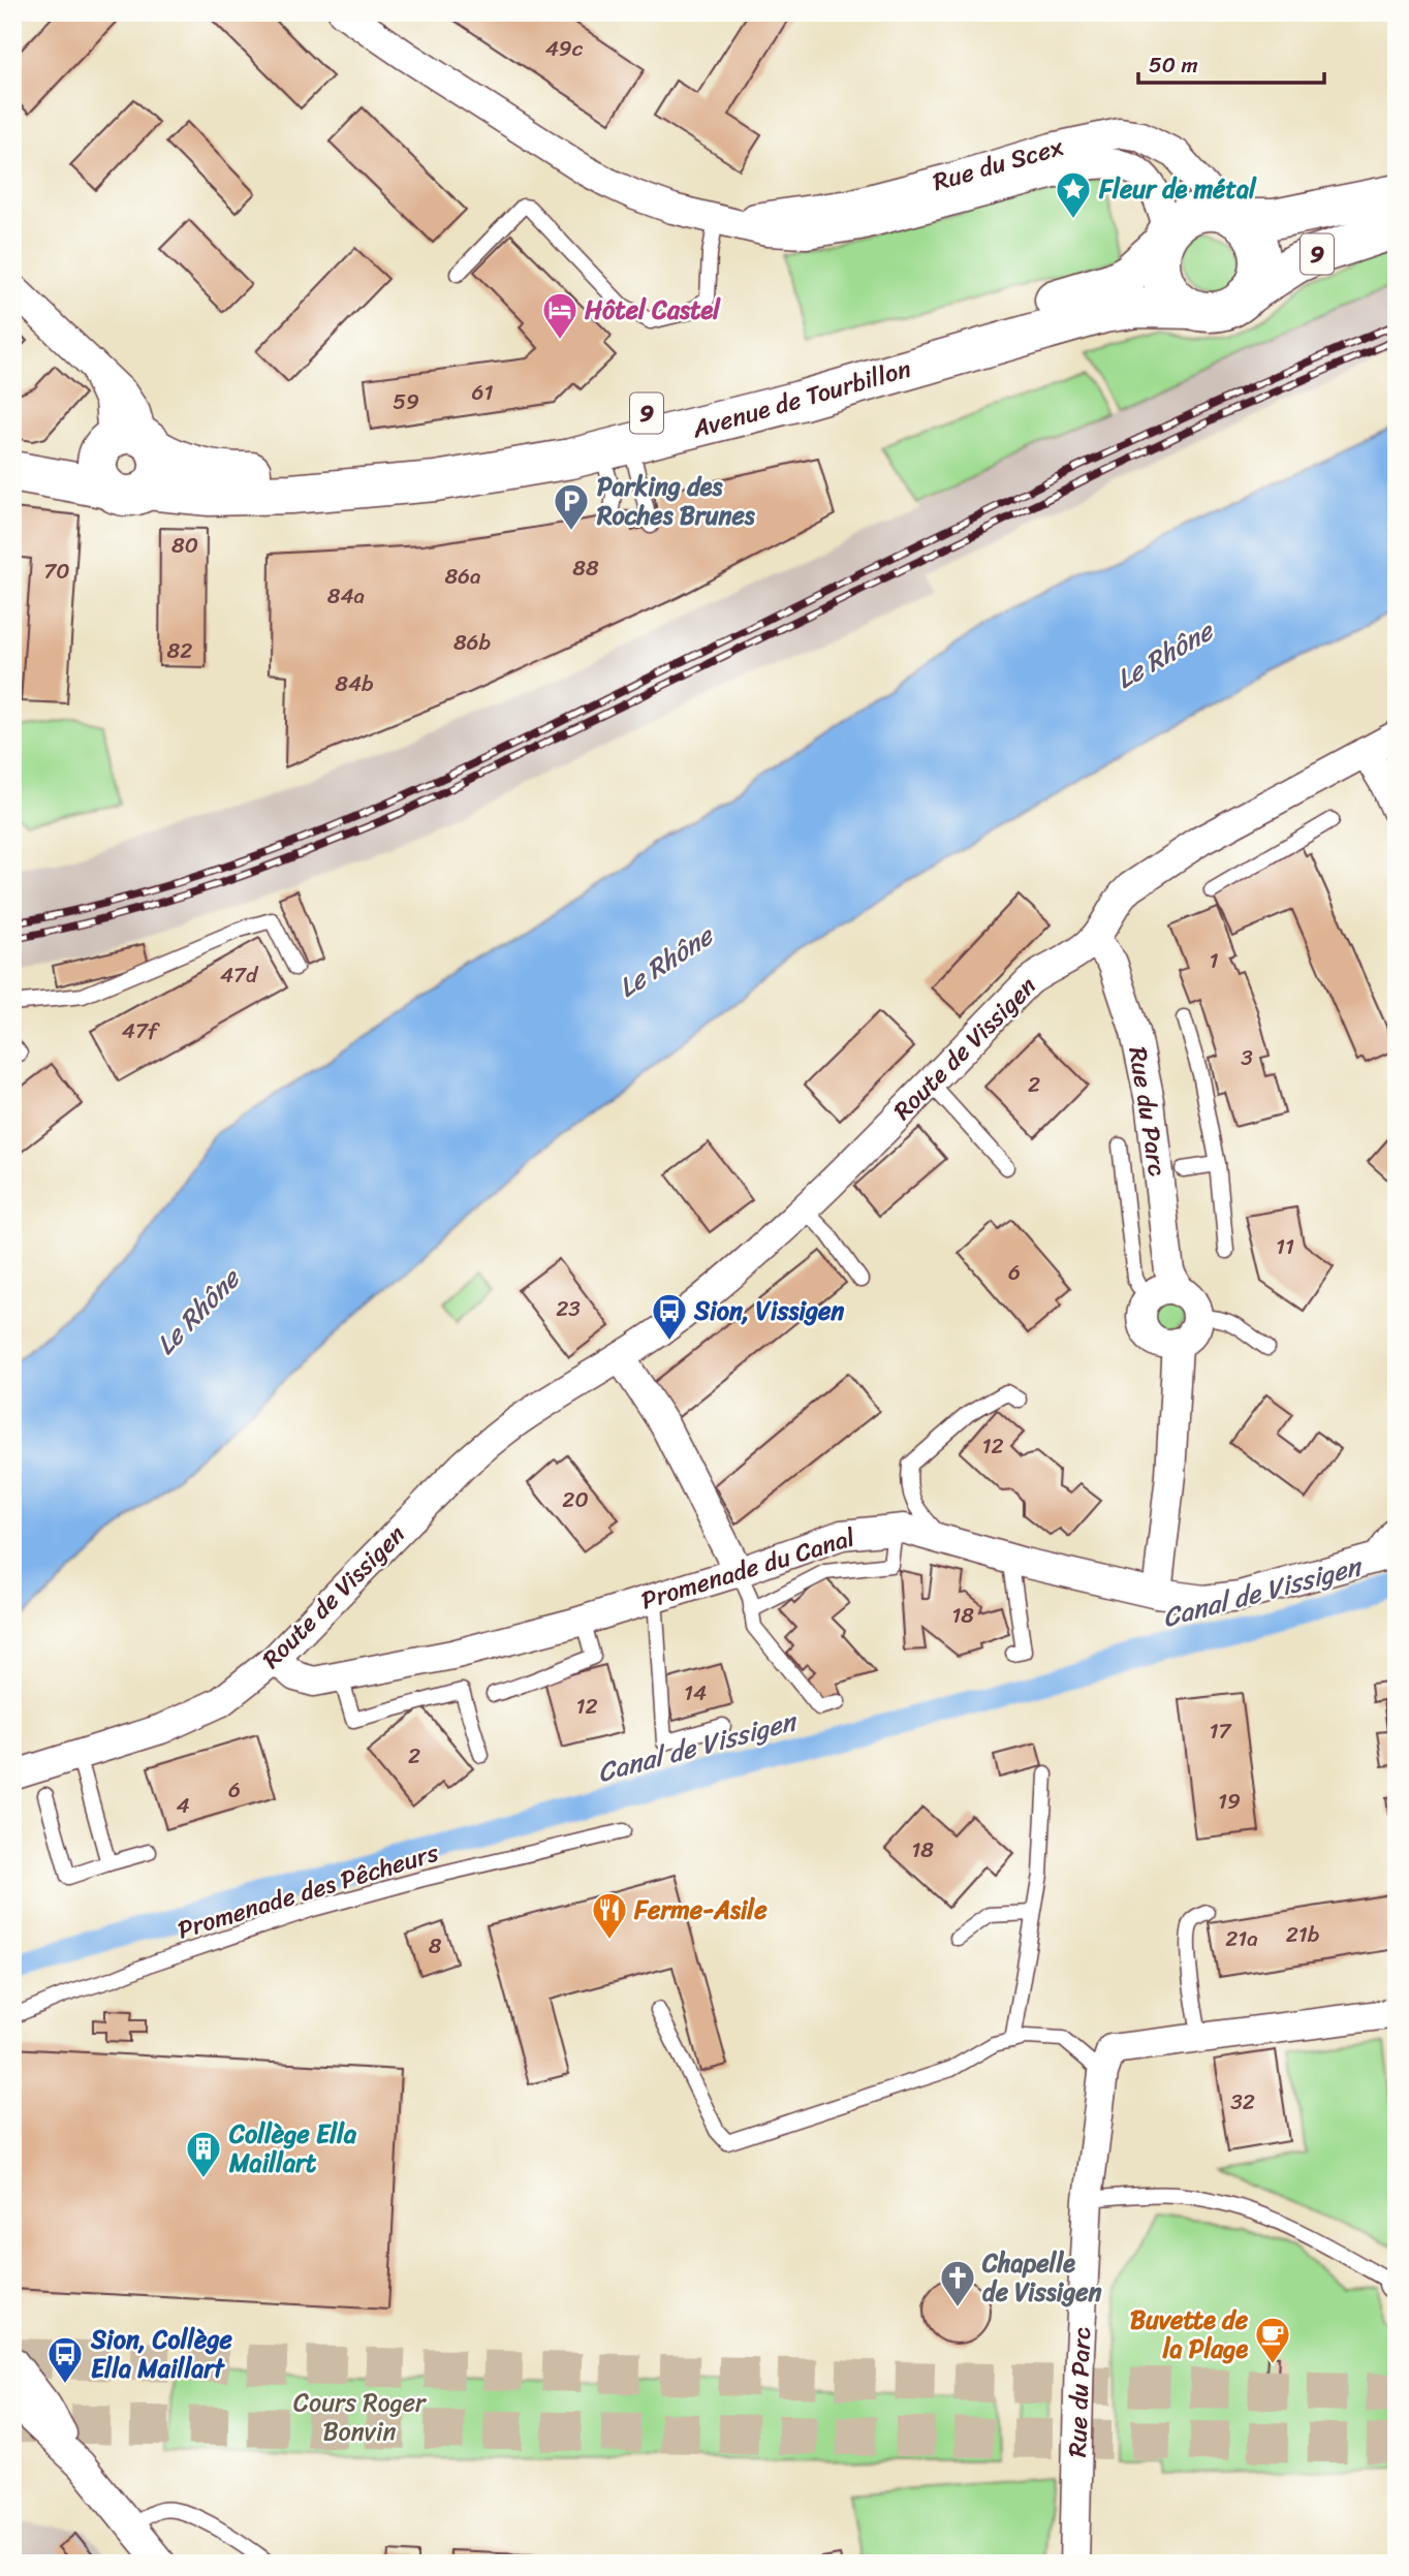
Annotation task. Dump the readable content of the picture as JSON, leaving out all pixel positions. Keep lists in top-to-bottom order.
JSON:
{
  "streets": {
    "main road": ["9", "Avenue de Tourbillon"],
    "street": [
      "Rue du Scex",
      "Route de Vissigen",
      "Rue du Parc",
      "Promenade du Canal"
    ],
    "lane": ["Promenade des Pêcheurs"]
  },
  "crossings": [
    ["Rue du Scex", "9"],
    ["Rue du Scex", "Avenue de Tourbillon"],
    ["9", "Avenue de Tourbillon"],
    ["Route de Vissigen", "Rue du Parc"],
    ["Route de Vissigen", "Promenade du Canal"]
  ],
  "water": ["Le Rhône", "Canal de Vissigen"],
  "parks": ["Cours Roger Bonvin"],
  "places": {
    "place": ["Fleur de métal"],
    "hotel": ["Hôtel Castel"],
    "parking": ["Parking des Roches Brunes"],
    "bus stop": ["Sion, Vissigen", "Sion, Collège Ella Maillart"],
    "restaurant": ["Ferme-Asile"],
    "building": ["Collège Ella Maillart"],
    "church": ["Chapelle de Vissigen"],
    "cafe": ["Buvette de la Plage"]
  },
  "house_numbers": [
    "49c",
    "61",
    "59",
    "80",
    "88",
    "70",
    "86a",
    "84a",
    "86b",
    "82",
    "84b",
    "1",
    "47d",
    "47f",
    "3",
    "2",
    "11",
    "6",
    "23",
    "12",
    "20",
    "18",
    "14",
    "12",
    "17",
    "2",
    "6",
    "19",
    "4",
    "18",
    "21b",
    "21a",
    "8",
    "32"
  ],
  "scale_bar": "50 m"
}
